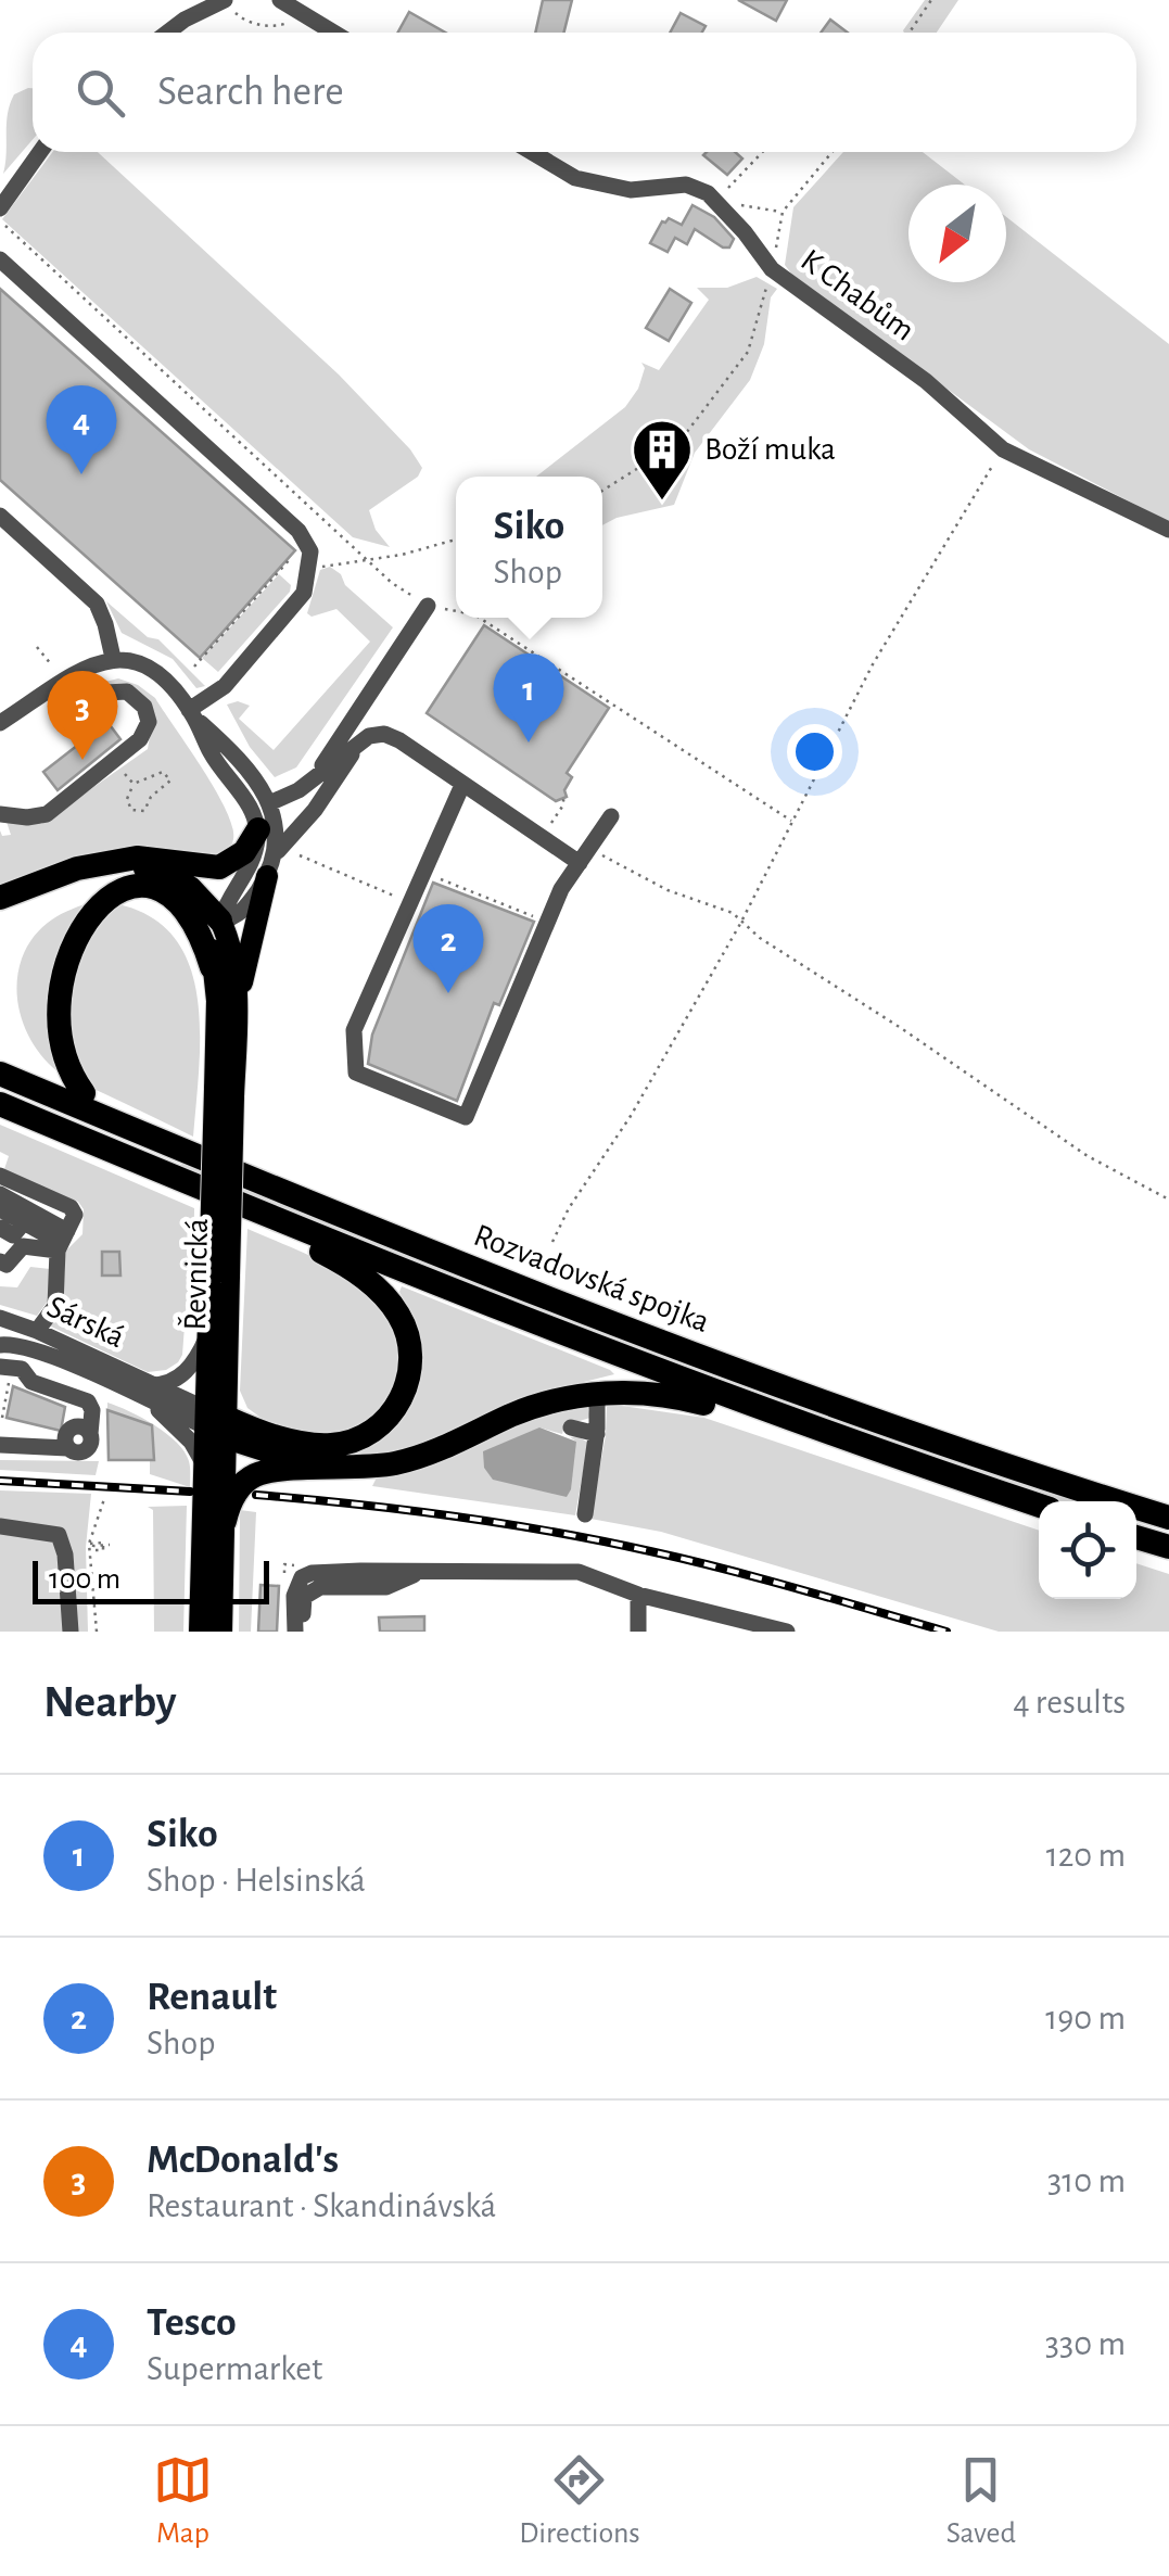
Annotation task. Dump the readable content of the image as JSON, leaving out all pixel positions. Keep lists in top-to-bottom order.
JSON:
{
  "streets": {
    "highway": ["Rozvadovská spojka"],
    "main road": ["Řevnická"],
    "street": ["K Chabům", "Sárská"]
  },
  "crossings": [
    ["Řevnická", "Sárská"]
  ],
  "places": {
    "building": ["Boží muka"]
  },
  "scale_bar": "100 m",
  "north": "bottom left",
  "page": {
    "search": "Search here",
    "pins": [
      "4",
      "1",
      "3",
      "2"
    ],
    "popup": ["Siko", "Shop"],
    "scale": "100 m",
    "heading": ["Nearby", "4 results"],
    "list": [
      {
        "mark": "1",
        "name": "Siko",
        "note": "Shop · Helsinská",
        "value": "120 m"
      },
      {
        "mark": "2",
        "name": "Renault",
        "note": "Shop",
        "value": "190 m"
      },
      {
        "mark": "3",
        "name": "McDonald's",
        "note": "Restaurant · Skandinávská",
        "value": "310 m"
      },
      {
        "mark": "4",
        "name": "Tesco",
        "note": "Supermarket",
        "value": "330 m"
      }
    ],
    "nav": ["Map", "Directions", "Saved"]
  }
}
